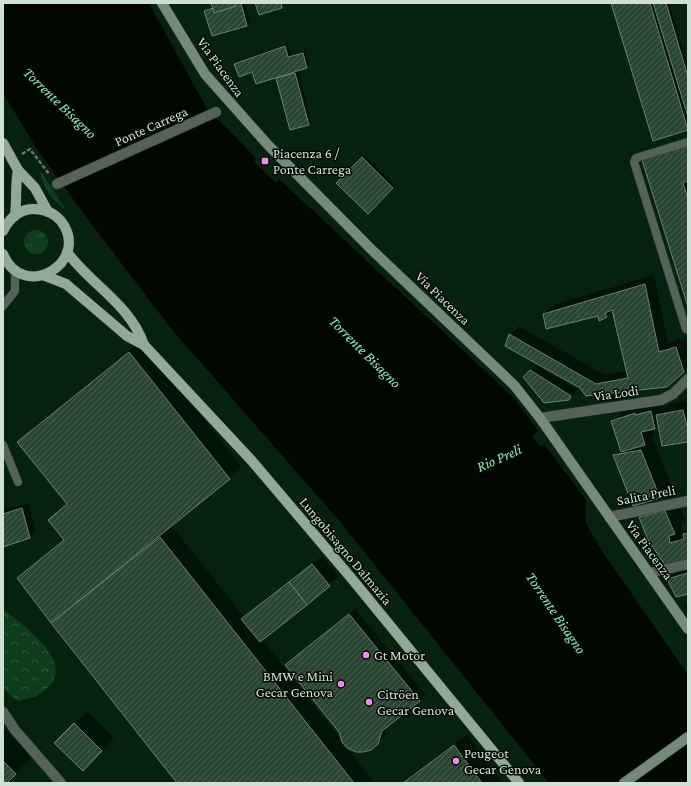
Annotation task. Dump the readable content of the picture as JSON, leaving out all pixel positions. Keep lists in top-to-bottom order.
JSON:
{
  "streets": {
    "main road": ["Via Piacenza", "Lungobisagno Dalmazia"],
    "street": ["Ponte Carrega", "Via Lodi", "Salita Preli"]
  },
  "crossings": [
    ["Via Piacenza", "Via Lodi"],
    ["Via Piacenza", "Salita Preli"]
  ],
  "water": ["Torrente Bisagno", "Rio Preli"],
  "places": {
    "transit": ["Piacenza 6 / Ponte Carrega"],
    "other": [
      "Gt Motor",
      "BMW e Mini Gecar Genova",
      "Citröen Gecar Genova",
      "Peugeot Gecar Genova"
    ]
  }
}
